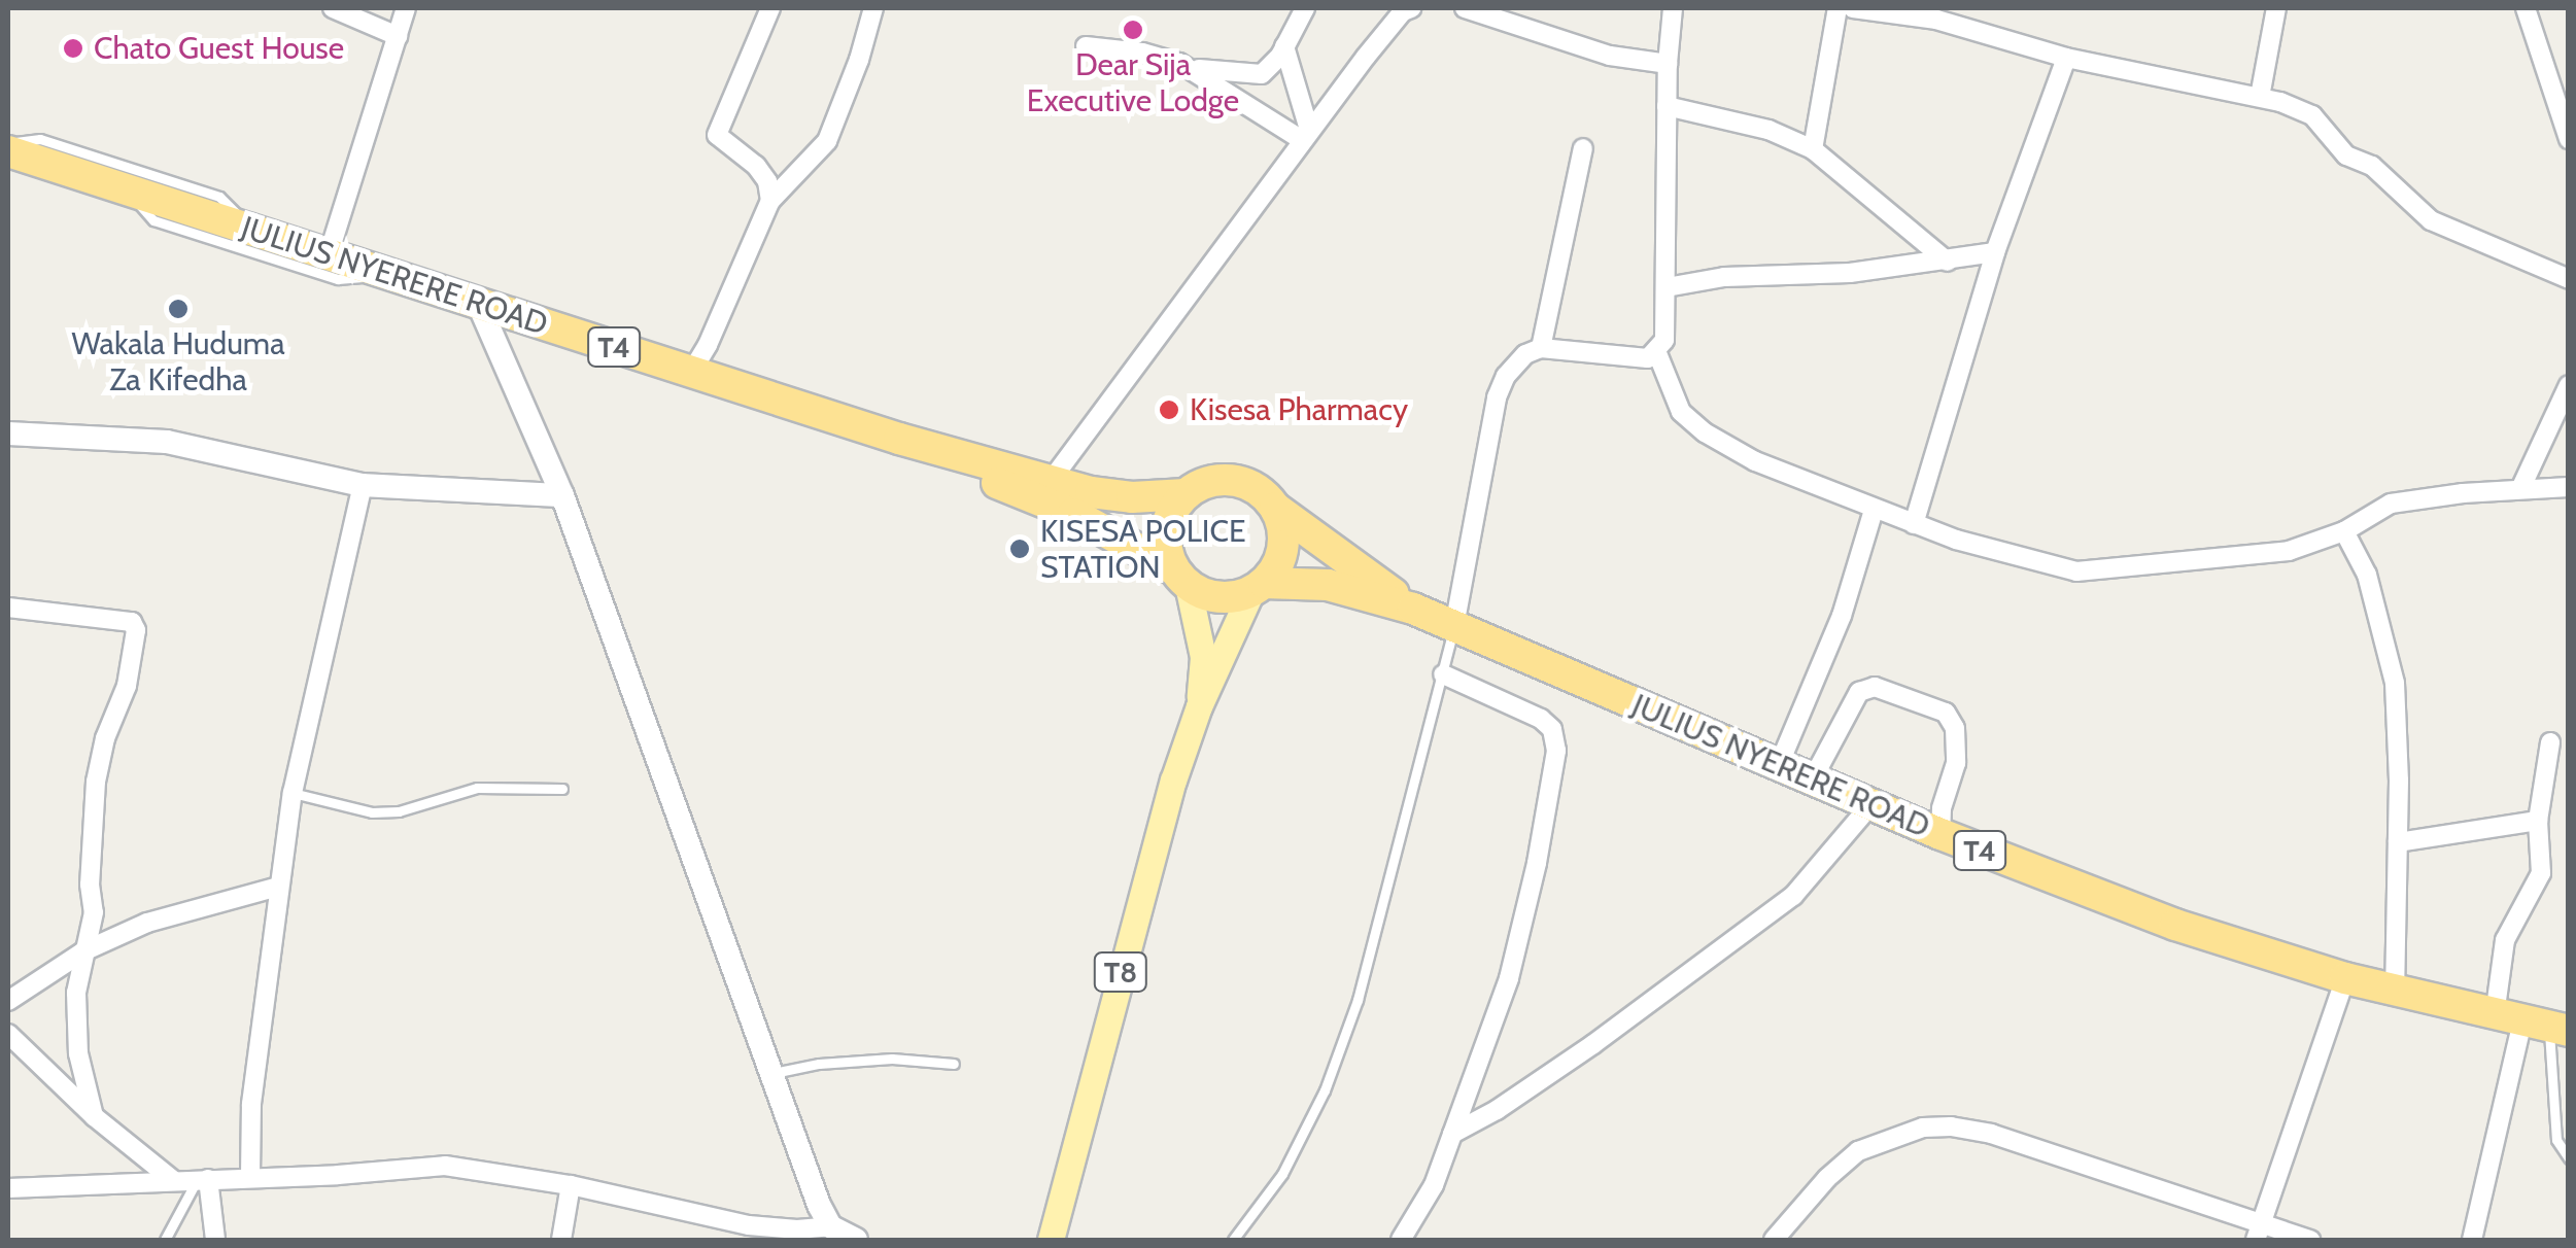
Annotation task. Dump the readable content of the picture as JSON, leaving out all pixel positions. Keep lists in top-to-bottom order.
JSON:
{
  "streets": {
    "highway": ["JULIUS NYERERE ROAD", "T4"],
    "main road": ["T8"]
  },
  "crossings": [
    ["JULIUS NYERERE ROAD", "T8"]
  ],
  "places": [
    "Dear Sija Executive Lodge",
    "Chato Guest House",
    "Wakala Huduma Za Kifedha",
    "Kisesa Pharmacy",
    "KISESA POLICE STATION"
  ]
}
